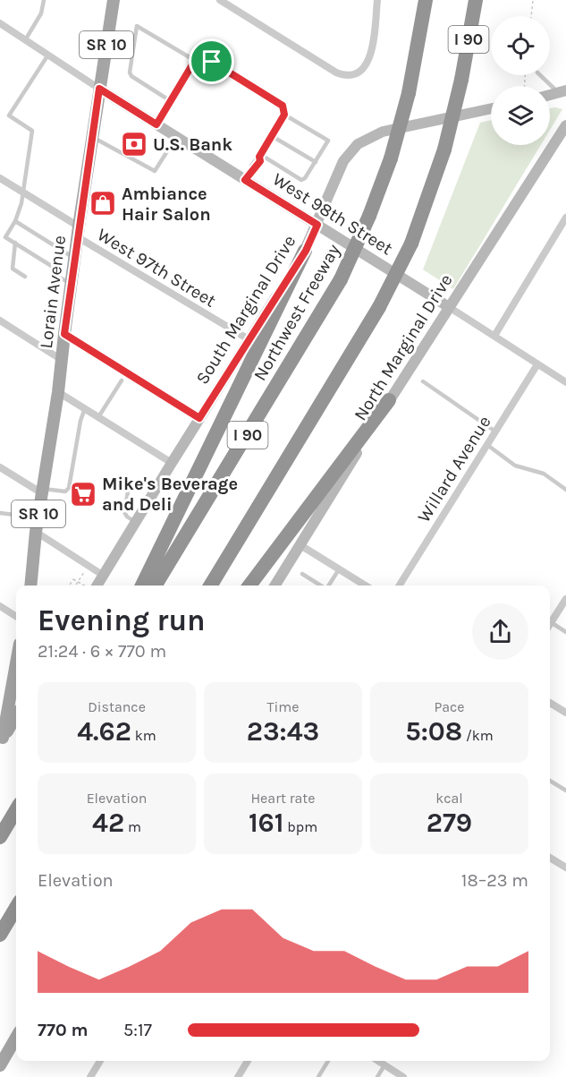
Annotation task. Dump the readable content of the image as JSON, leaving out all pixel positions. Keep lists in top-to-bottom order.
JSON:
{
  "streets": {
    "highway": ["I 90", "Northwest Freeway"],
    "main road": ["SR 10", "Lorain Avenue"],
    "street": [
      "West 98th Street",
      "West 97th Street",
      "South Marginal Drive",
      "North Marginal Drive",
      "Willard Avenue"
    ]
  },
  "crossings": [
    ["West 98th Street", "Lorain Avenue"],
    ["West 98th Street", "South Marginal Drive"],
    ["West 98th Street", "North Marginal Drive"],
    ["West 98th Street", "Willard Avenue"],
    ["West 97th Street", "Lorain Avenue"],
    ["West 97th Street", "South Marginal Drive"]
  ],
  "places": {
    "bank": ["U.S. Bank"],
    "shop": ["Ambiance Hair Salon"],
    "supermarket": ["Mike's Beverage and Deli"]
  },
  "page": {
    "heading": ["Evening run", "21:24 · 6 × 770 m"],
    "stats": [
      ["Distance", "4.62 km"],
      ["Time", "23:43"],
      ["Pace", "5:08 /km"],
      ["Elevation", "42 m"],
      ["Heart rate", "161 bpm"],
      ["kcal", "279"]
    ],
    "chart": ["Elevation", "18–23 m"],
    "list": [
      {
        "name": "770 m",
        "note": "5:17"
      }
    ]
  }
}
